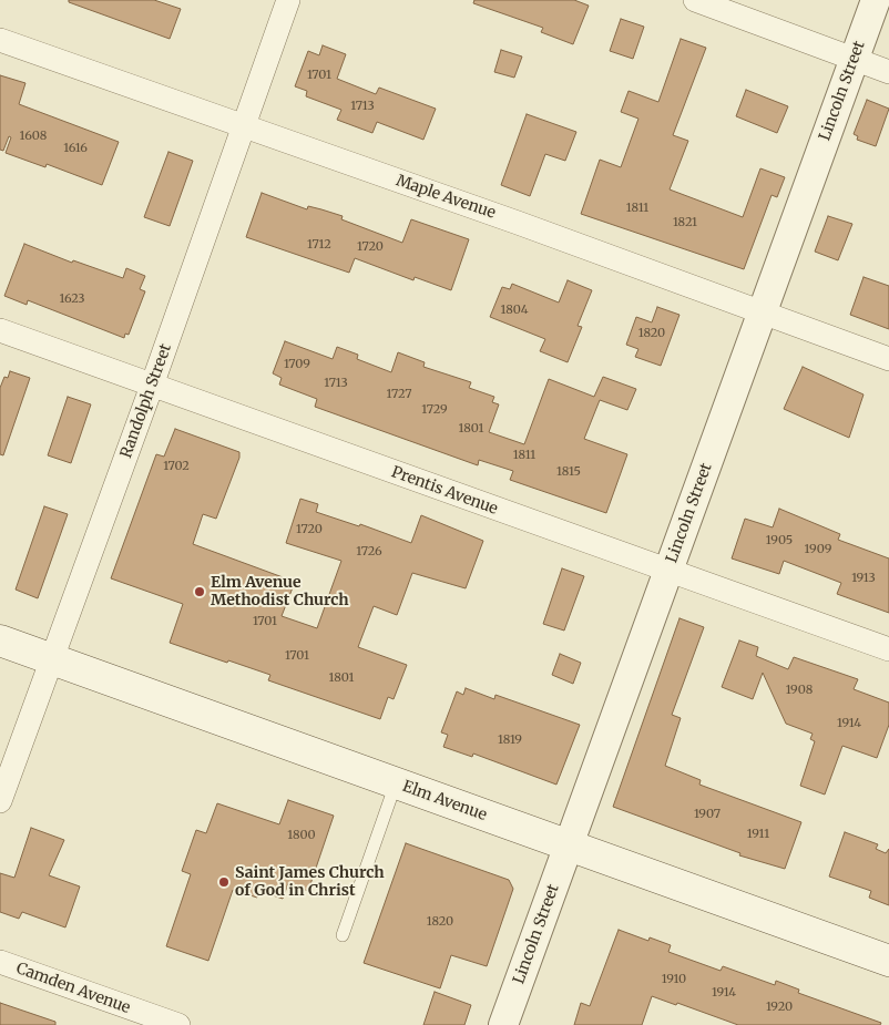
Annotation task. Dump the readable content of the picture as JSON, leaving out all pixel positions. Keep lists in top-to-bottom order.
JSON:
{
  "streets": {
    "main road": ["Elm Avenue"],
    "street": [
      "Lincoln Street",
      "Maple Avenue",
      "Randolph Street",
      "Prentis Avenue",
      "Camden Avenue"
    ]
  },
  "crossings": [
    ["Lincoln Street", "Maple Avenue"],
    ["Lincoln Street", "Prentis Avenue"],
    ["Lincoln Street", "Elm Avenue"],
    ["Maple Avenue", "Randolph Street"],
    ["Randolph Street", "Prentis Avenue"],
    ["Randolph Street", "Elm Avenue"]
  ],
  "places": ["Elm Avenue Methodist Church", "Saint James Church of God in Christ"],
  "house_numbers": [
    "1701",
    "1713",
    "1608",
    "1616",
    "1811",
    "1821",
    "1712",
    "1720",
    "1623",
    "1804",
    "1820",
    "1709",
    "1713",
    "1727",
    "1729",
    "1801",
    "1811",
    "1702",
    "1815",
    "1720",
    "1905",
    "1909",
    "1726",
    "1913",
    "1701",
    "1701",
    "1801",
    "1908",
    "1914",
    "1819",
    "1907",
    "1911",
    "1800",
    "1820",
    "1910",
    "1914",
    "1920"
  ]
}
